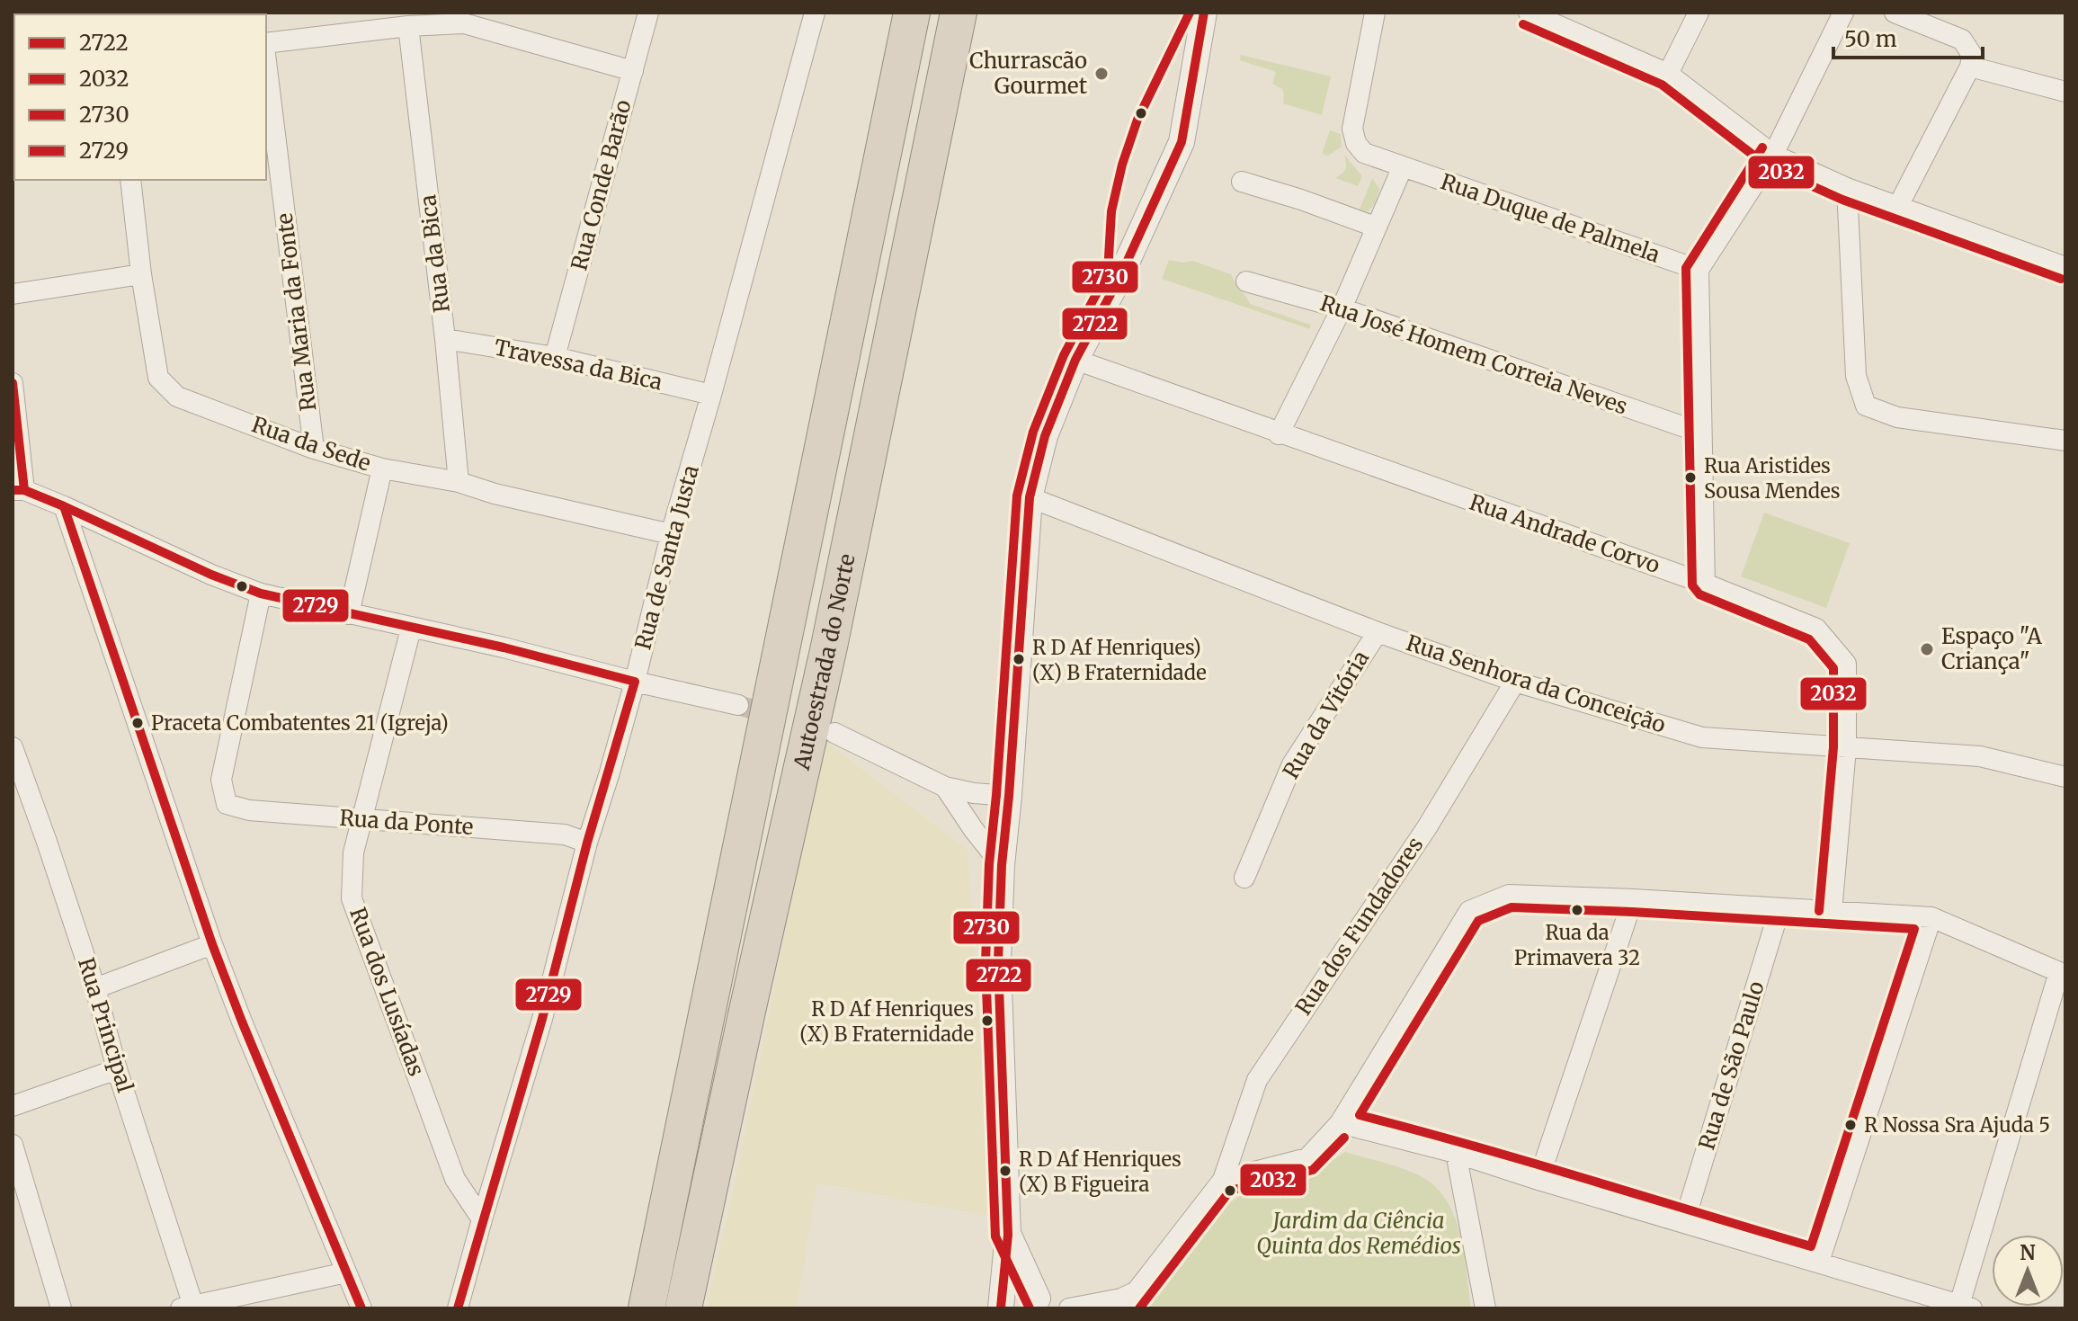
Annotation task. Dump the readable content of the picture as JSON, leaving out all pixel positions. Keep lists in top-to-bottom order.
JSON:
{
  "streets": {
    "highway": ["Autoestrada do Norte"],
    "street": [
      "Rua Conde Barão",
      "Rua Duque de Palmela",
      "Rua da Bica",
      "Rua Maria da Fonte",
      "Rua José Homem Correia Neves",
      "Travessa da Bica",
      "Rua da Sede",
      "Rua Andrade Corvo",
      "Rua de Santa Justa",
      "Rua Senhora da Conceição",
      "Rua da Vitória",
      "Rua da Ponte",
      "Rua dos Fundadores",
      "Rua dos Lusíadas",
      "Rua Principal",
      "Rua de São Paulo"
    ]
  },
  "crossings": [
    ["Rua Conde Barão", "Travessa da Bica"],
    ["Rua da Bica", "Travessa da Bica"],
    ["Rua da Bica", "Rua da Sede"],
    ["Rua Maria da Fonte", "Rua da Sede"],
    ["Travessa da Bica", "Rua de Santa Justa"],
    ["Rua da Sede", "Rua de Santa Justa"],
    ["Rua Andrade Corvo", "Rua Senhora da Conceição"],
    ["Rua de Santa Justa", "Rua da Ponte"],
    ["Rua de Santa Justa", "Rua dos Lusíadas"],
    ["Rua Senhora da Conceição", "Rua da Vitória"],
    ["Rua Senhora da Conceição", "Rua dos Fundadores"],
    ["Rua da Ponte", "Rua dos Lusíadas"]
  ],
  "parks": ["Jardim da Ciência Quinta dos Remédios"],
  "places": [
    "Churrascão Gourmet",
    "Rua Aristides Sousa Mendes",
    "Espaço \"A Criança\"",
    "R D Af Henriques) (X) B Fraternidade",
    "Praceta Combatentes 21 (Igreja)",
    "Rua da Primavera 32",
    "R D Af Henriques (X) B Fraternidade",
    "R Nossa Sra Ajuda 5",
    "R D Af Henriques (X) B Figueira"
  ],
  "lines": [
    "transit line 2722",
    "transit line 2730",
    "transit line 2032",
    "transit line 2729"
  ],
  "legend": [
    "2722",
    "2032",
    "2730",
    "2729"
  ],
  "scale_bar": "50 m",
  "north": "top"
}
